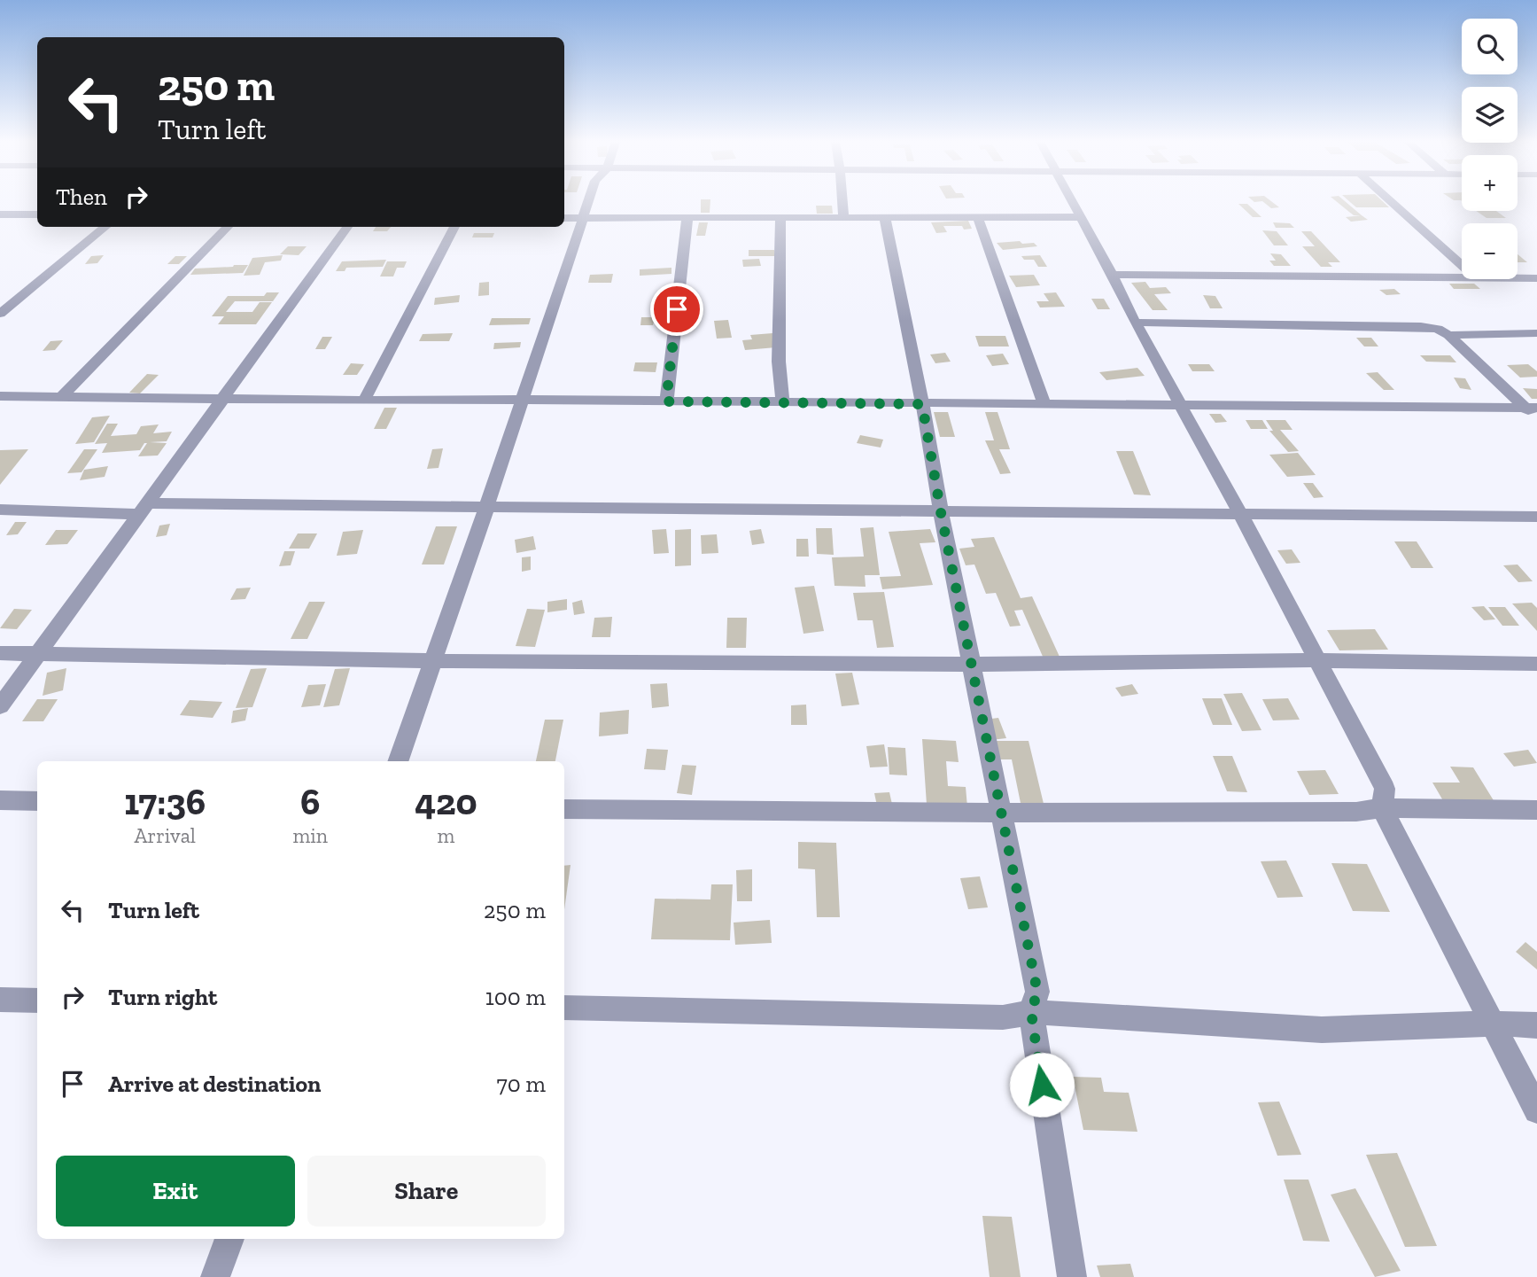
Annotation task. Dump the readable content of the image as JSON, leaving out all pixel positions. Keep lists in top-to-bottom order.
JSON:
{
  "page": {
    "map_buttons": ["+", "−"],
    "turn": ["250 m", "Turn left"],
    "then": "Then",
    "eta": [
      "17:36",
      "Arrival",
      "6",
      "min",
      "420",
      "m"
    ],
    "list": [
      {
        "name": "Turn left",
        "value": "250 m"
      },
      {
        "name": "Turn right",
        "value": "100 m"
      },
      {
        "name": "Arrive at destination",
        "value": "70 m"
      }
    ],
    "buttons": ["Exit", "Share"]
  }
}
